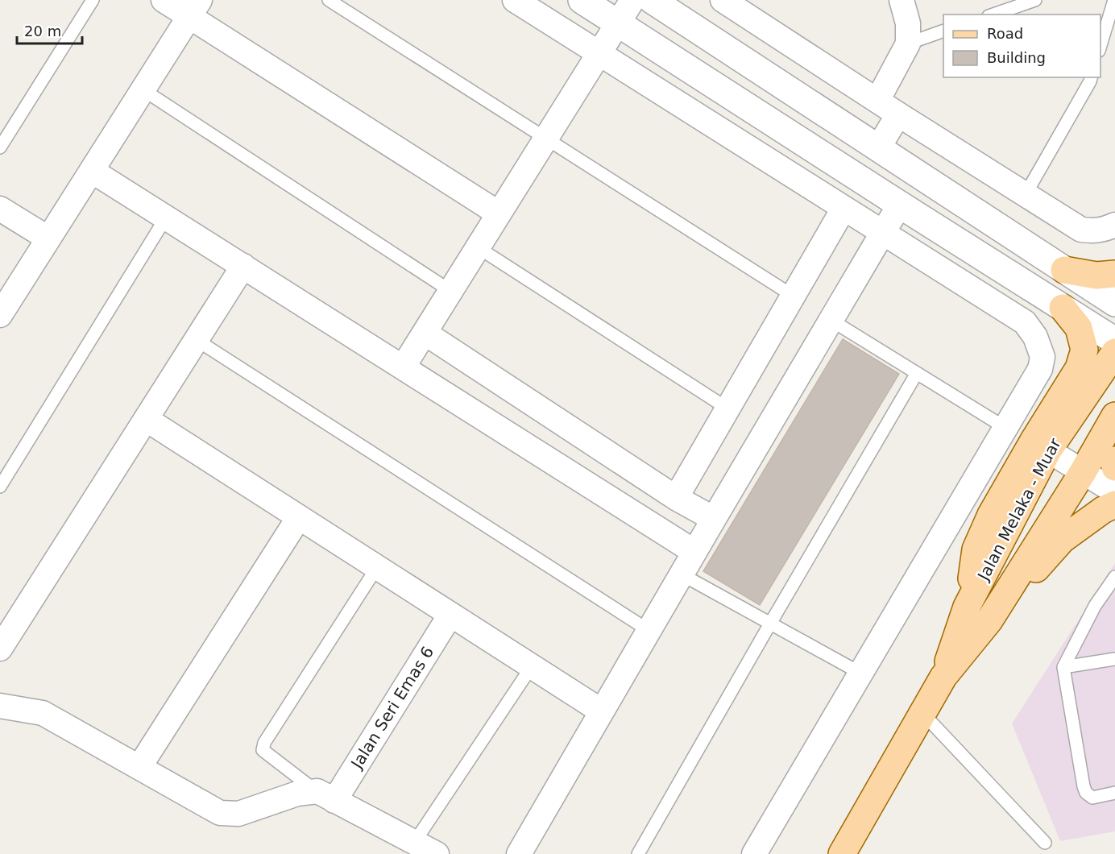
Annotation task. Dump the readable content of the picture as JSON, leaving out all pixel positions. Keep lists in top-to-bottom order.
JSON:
{
  "streets": {
    "main road": ["Jalan Melaka - Muar"],
    "street": ["Jalan Seri Emas 6"]
  },
  "legend": ["Road", "Building"],
  "scale_bar": "20 m"
}
